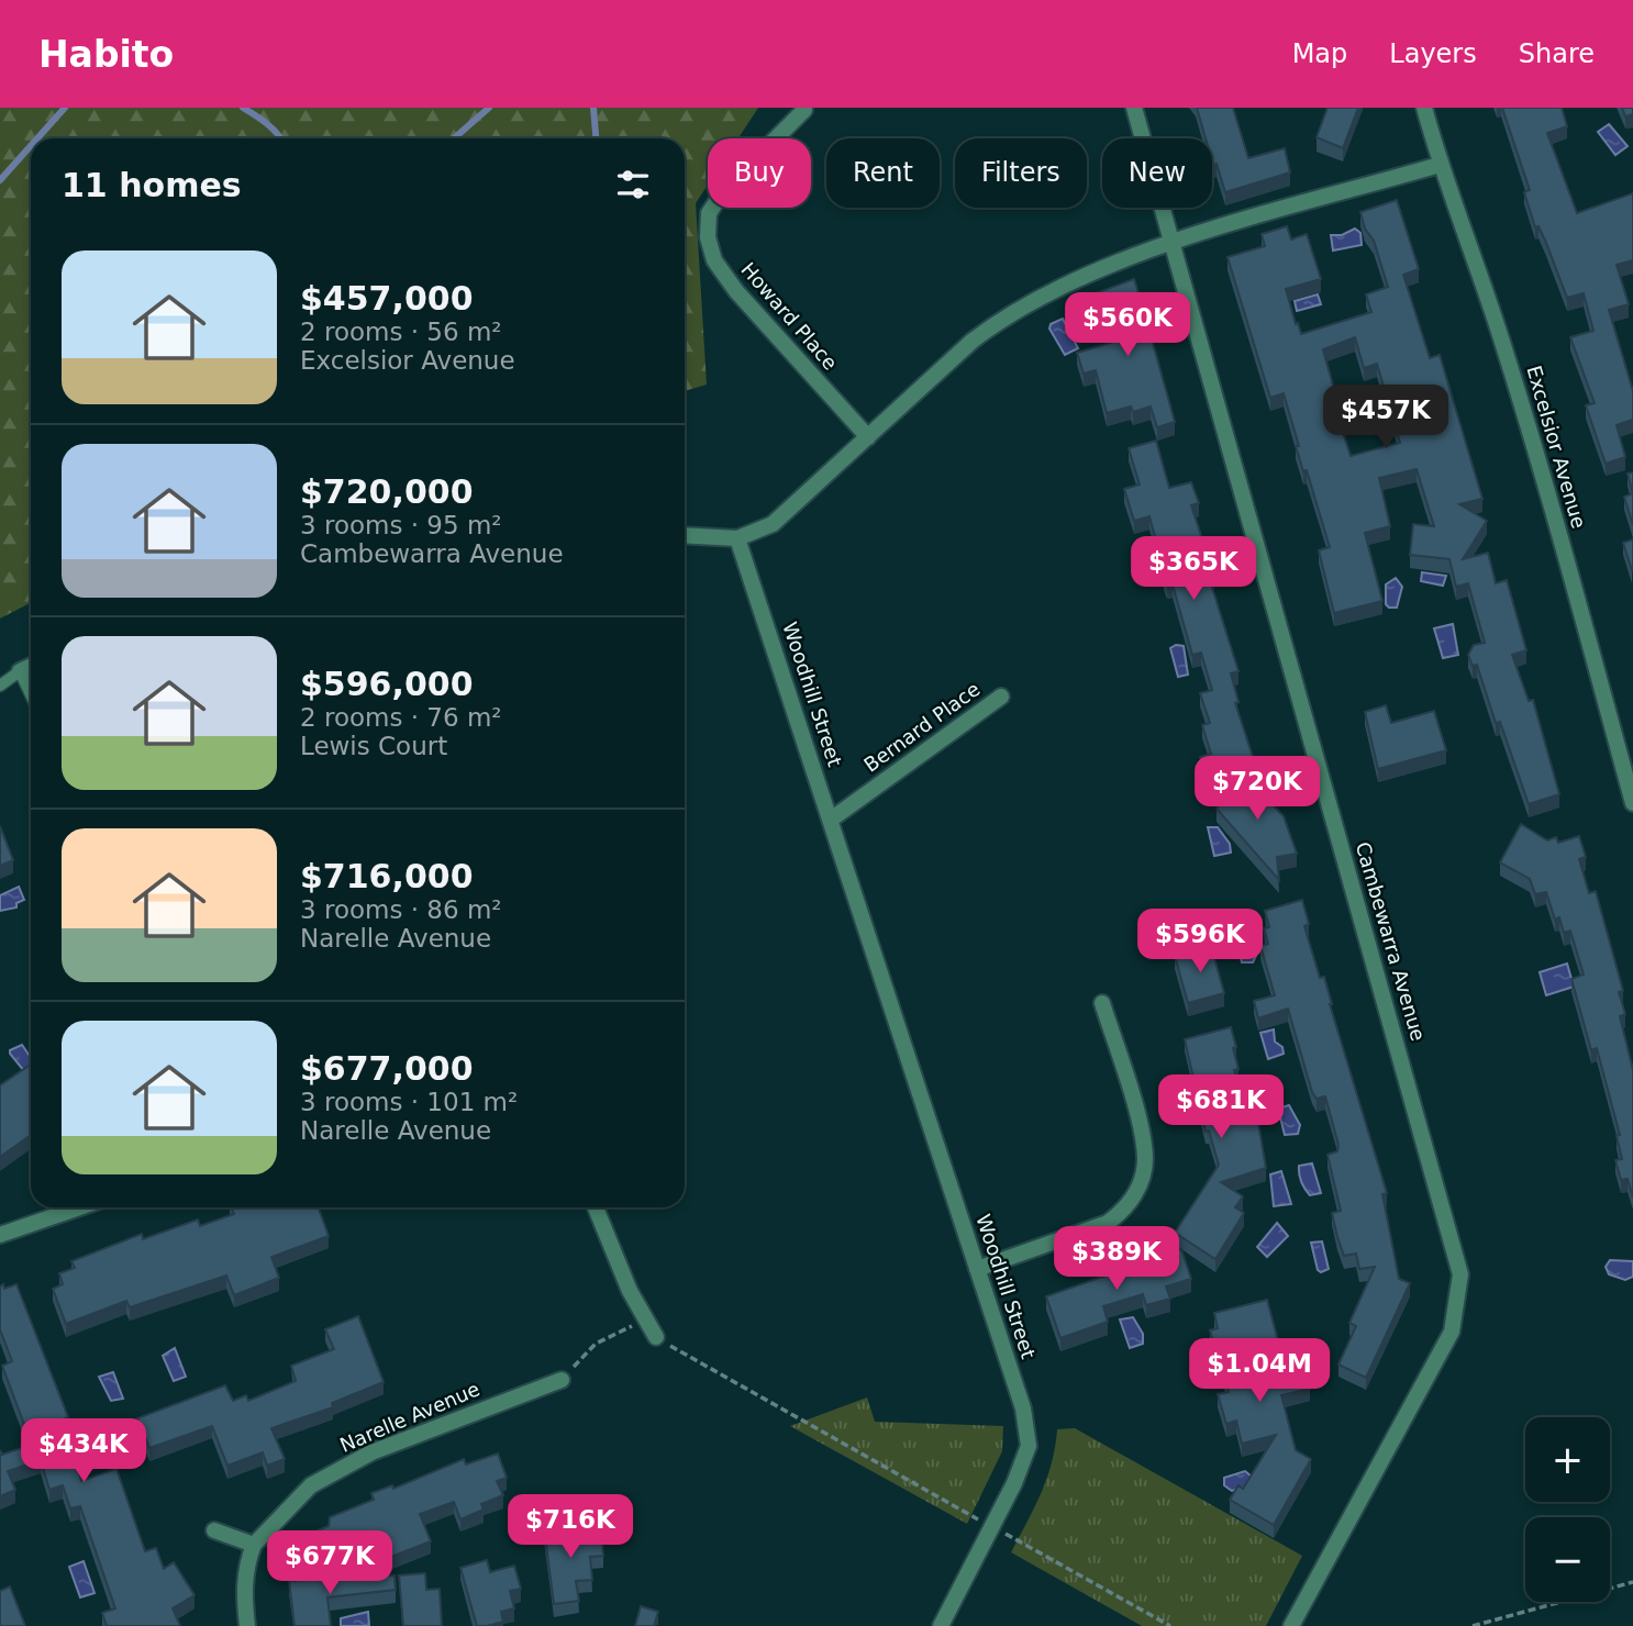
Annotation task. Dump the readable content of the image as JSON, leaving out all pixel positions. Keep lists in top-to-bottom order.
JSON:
{
  "streets": {
    "street": [
      "Howard Place",
      "Excelsior Avenue",
      "Woodhill Street",
      "Bernard Place",
      "Cambewarra Avenue",
      "Narelle Avenue"
    ]
  },
  "crossings": [
    ["Woodhill Street", "Bernard Place"]
  ],
  "page": {
    "header": "Habito",
    "nav": ["Map", "Layers", "Share"],
    "chip": [
      "Buy",
      "Rent",
      "Filters",
      "New"
    ],
    "heading": "11 homes",
    "list": [
      {
        "name": "$457,000",
        "note": "2 rooms · 56 m² · Excelsior Avenue"
      },
      {
        "name": "$720,000",
        "note": "3 rooms · 95 m² · Cambewarra Avenue"
      },
      {
        "name": "$596,000",
        "note": "2 rooms · 76 m² · Lewis Court"
      },
      {
        "name": "$716,000",
        "note": "3 rooms · 86 m² · Narelle Avenue"
      },
      {
        "name": "$677,000",
        "note": "3 rooms · 101 m² · Narelle Avenue"
      }
    ],
    "price": [
      "$560K",
      "$457K",
      "$365K",
      "$720K",
      "$596K",
      "$681K",
      "$389K",
      "$1.04M",
      "$434K",
      "$716K",
      "$677K"
    ],
    "map_buttons": ["+", "−"]
  }
}
